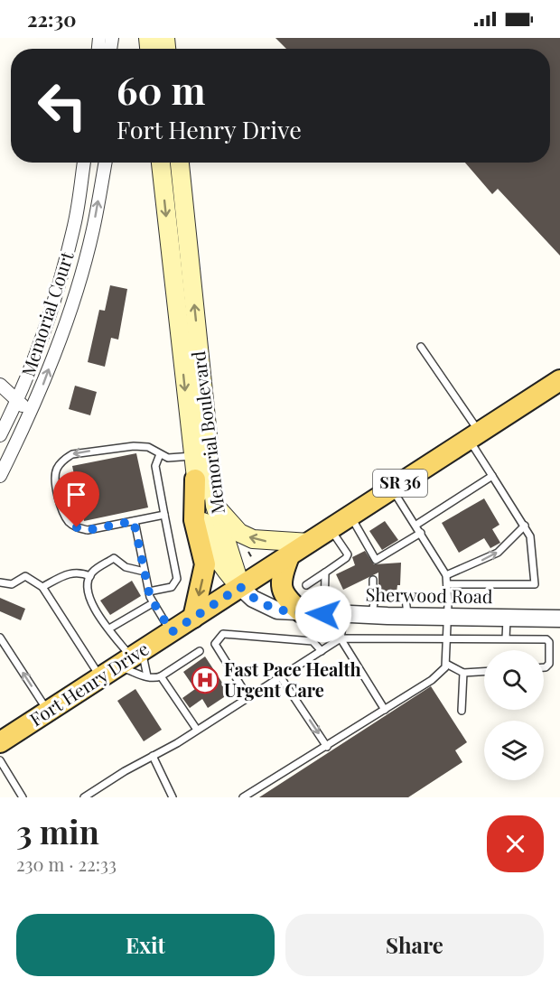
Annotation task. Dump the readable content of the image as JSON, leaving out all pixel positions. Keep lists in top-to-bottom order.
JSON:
{
  "streets": {
    "main road": ["Memorial Boulevard", "SR 36", "Fort Henry Drive"],
    "street": ["Memorial Court", "Sherwood Road"]
  },
  "crossings": [
    ["Memorial Boulevard", "Sherwood Road"],
    ["Memorial Boulevard", "Fort Henry Drive"],
    ["Sherwood Road", "Fort Henry Drive"]
  ],
  "places": {
    "hospital": ["Fast Pace Health Urgent Care"]
  },
  "page": {
    "status": "22:30",
    "turn": ["60 m", "Fort Henry Drive"],
    "heading": ["3 min", "230 m · 22:33"],
    "buttons": ["Exit", "Share"]
  }
}
